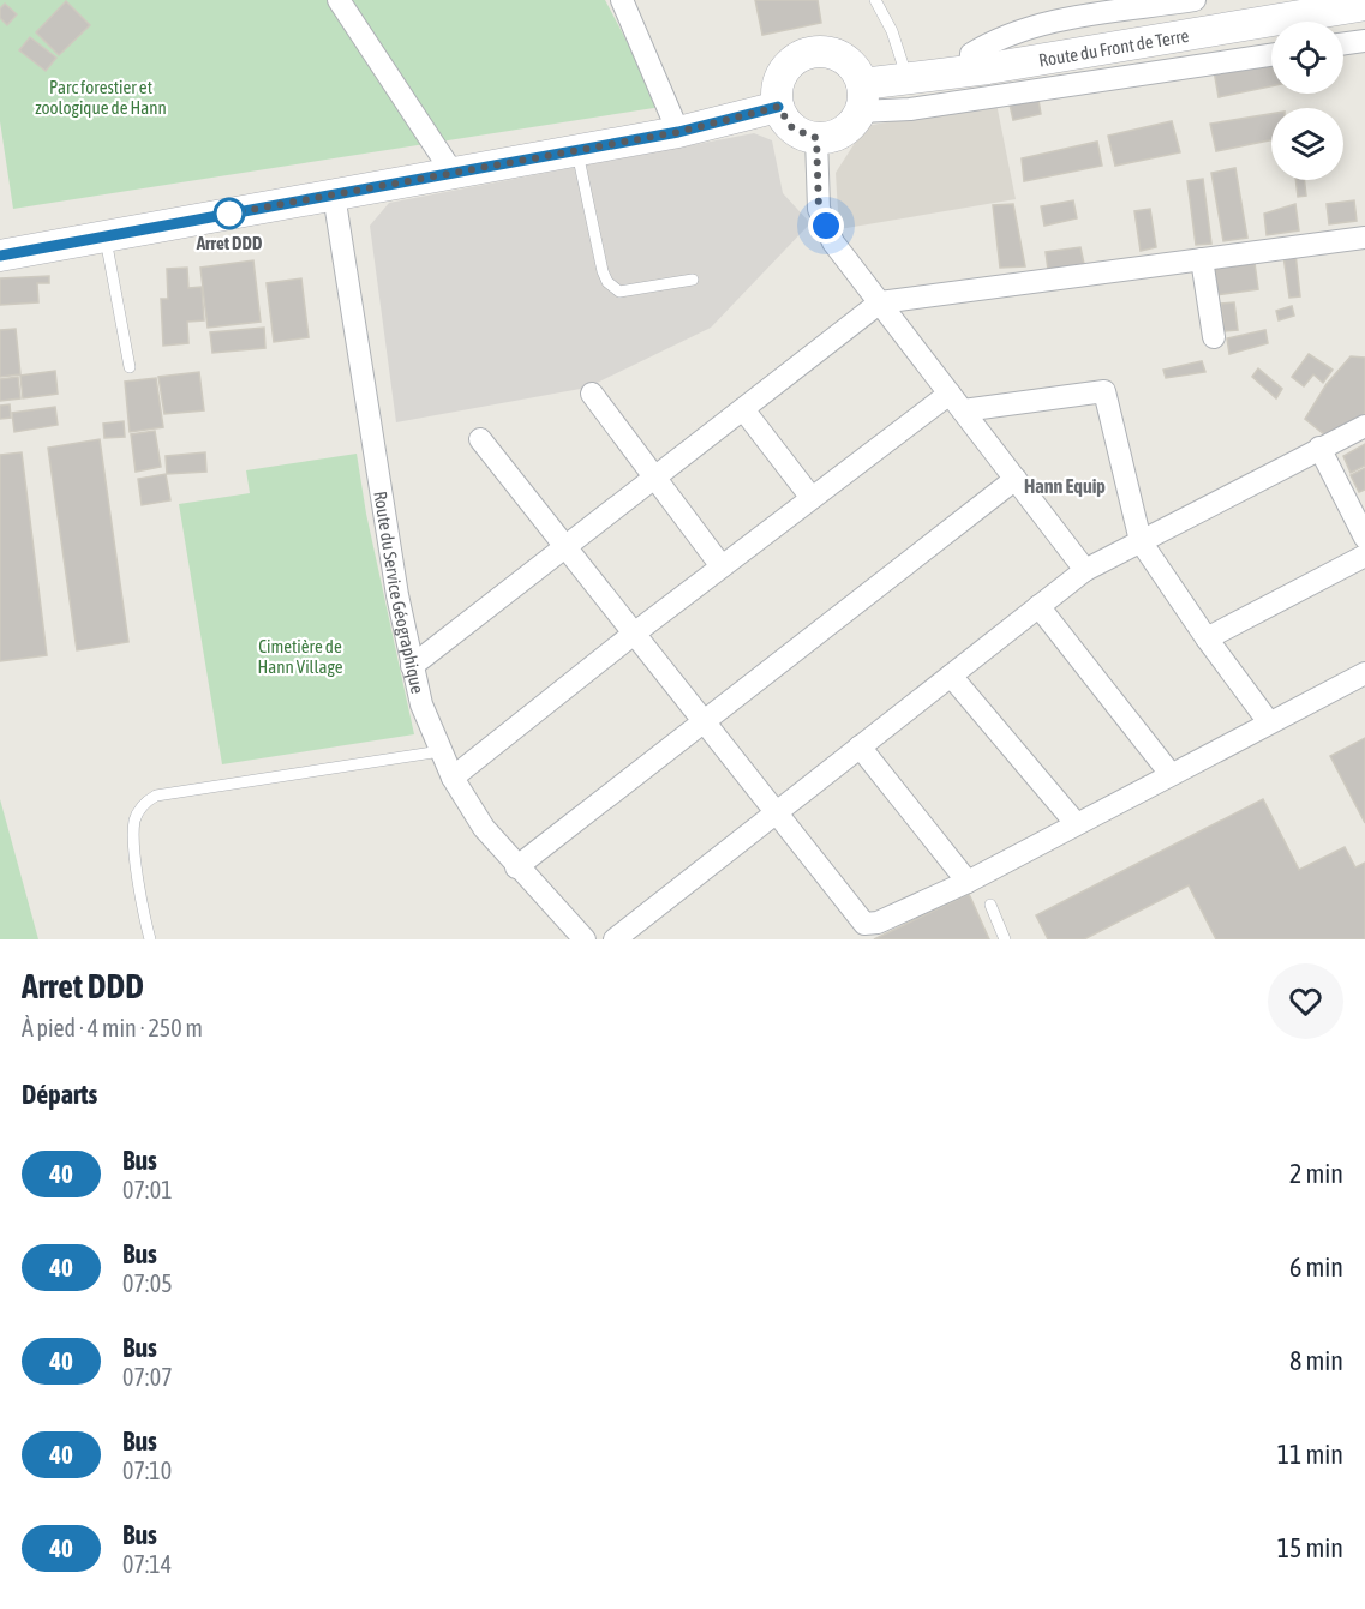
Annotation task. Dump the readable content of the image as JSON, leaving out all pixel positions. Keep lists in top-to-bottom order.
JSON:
{
  "streets": {
    "main road": ["Route du Front de Terre"],
    "street": ["Route du Service Géographique"]
  },
  "districts": ["Hann Equip"],
  "parks": ["Parc forestier et zoologique de Hann", "Cimetière de Hann Village"],
  "places": ["Arret DDD"],
  "lines": ["bus line 40"],
  "page": {
    "heading": [
      ["Arret DDD", "À pied · 4 min · 250 m"],
      "Départs"
    ],
    "list": [
      {
        "mark": "40",
        "name": "Bus",
        "note": "07:01",
        "value": "2 min"
      },
      {
        "mark": "40",
        "name": "Bus",
        "note": "07:05",
        "value": "6 min"
      },
      {
        "mark": "40",
        "name": "Bus",
        "note": "07:07",
        "value": "8 min"
      },
      {
        "mark": "40",
        "name": "Bus",
        "note": "07:10",
        "value": "11 min"
      },
      {
        "mark": "40",
        "name": "Bus",
        "note": "07:14",
        "value": "15 min"
      }
    ]
  }
}
